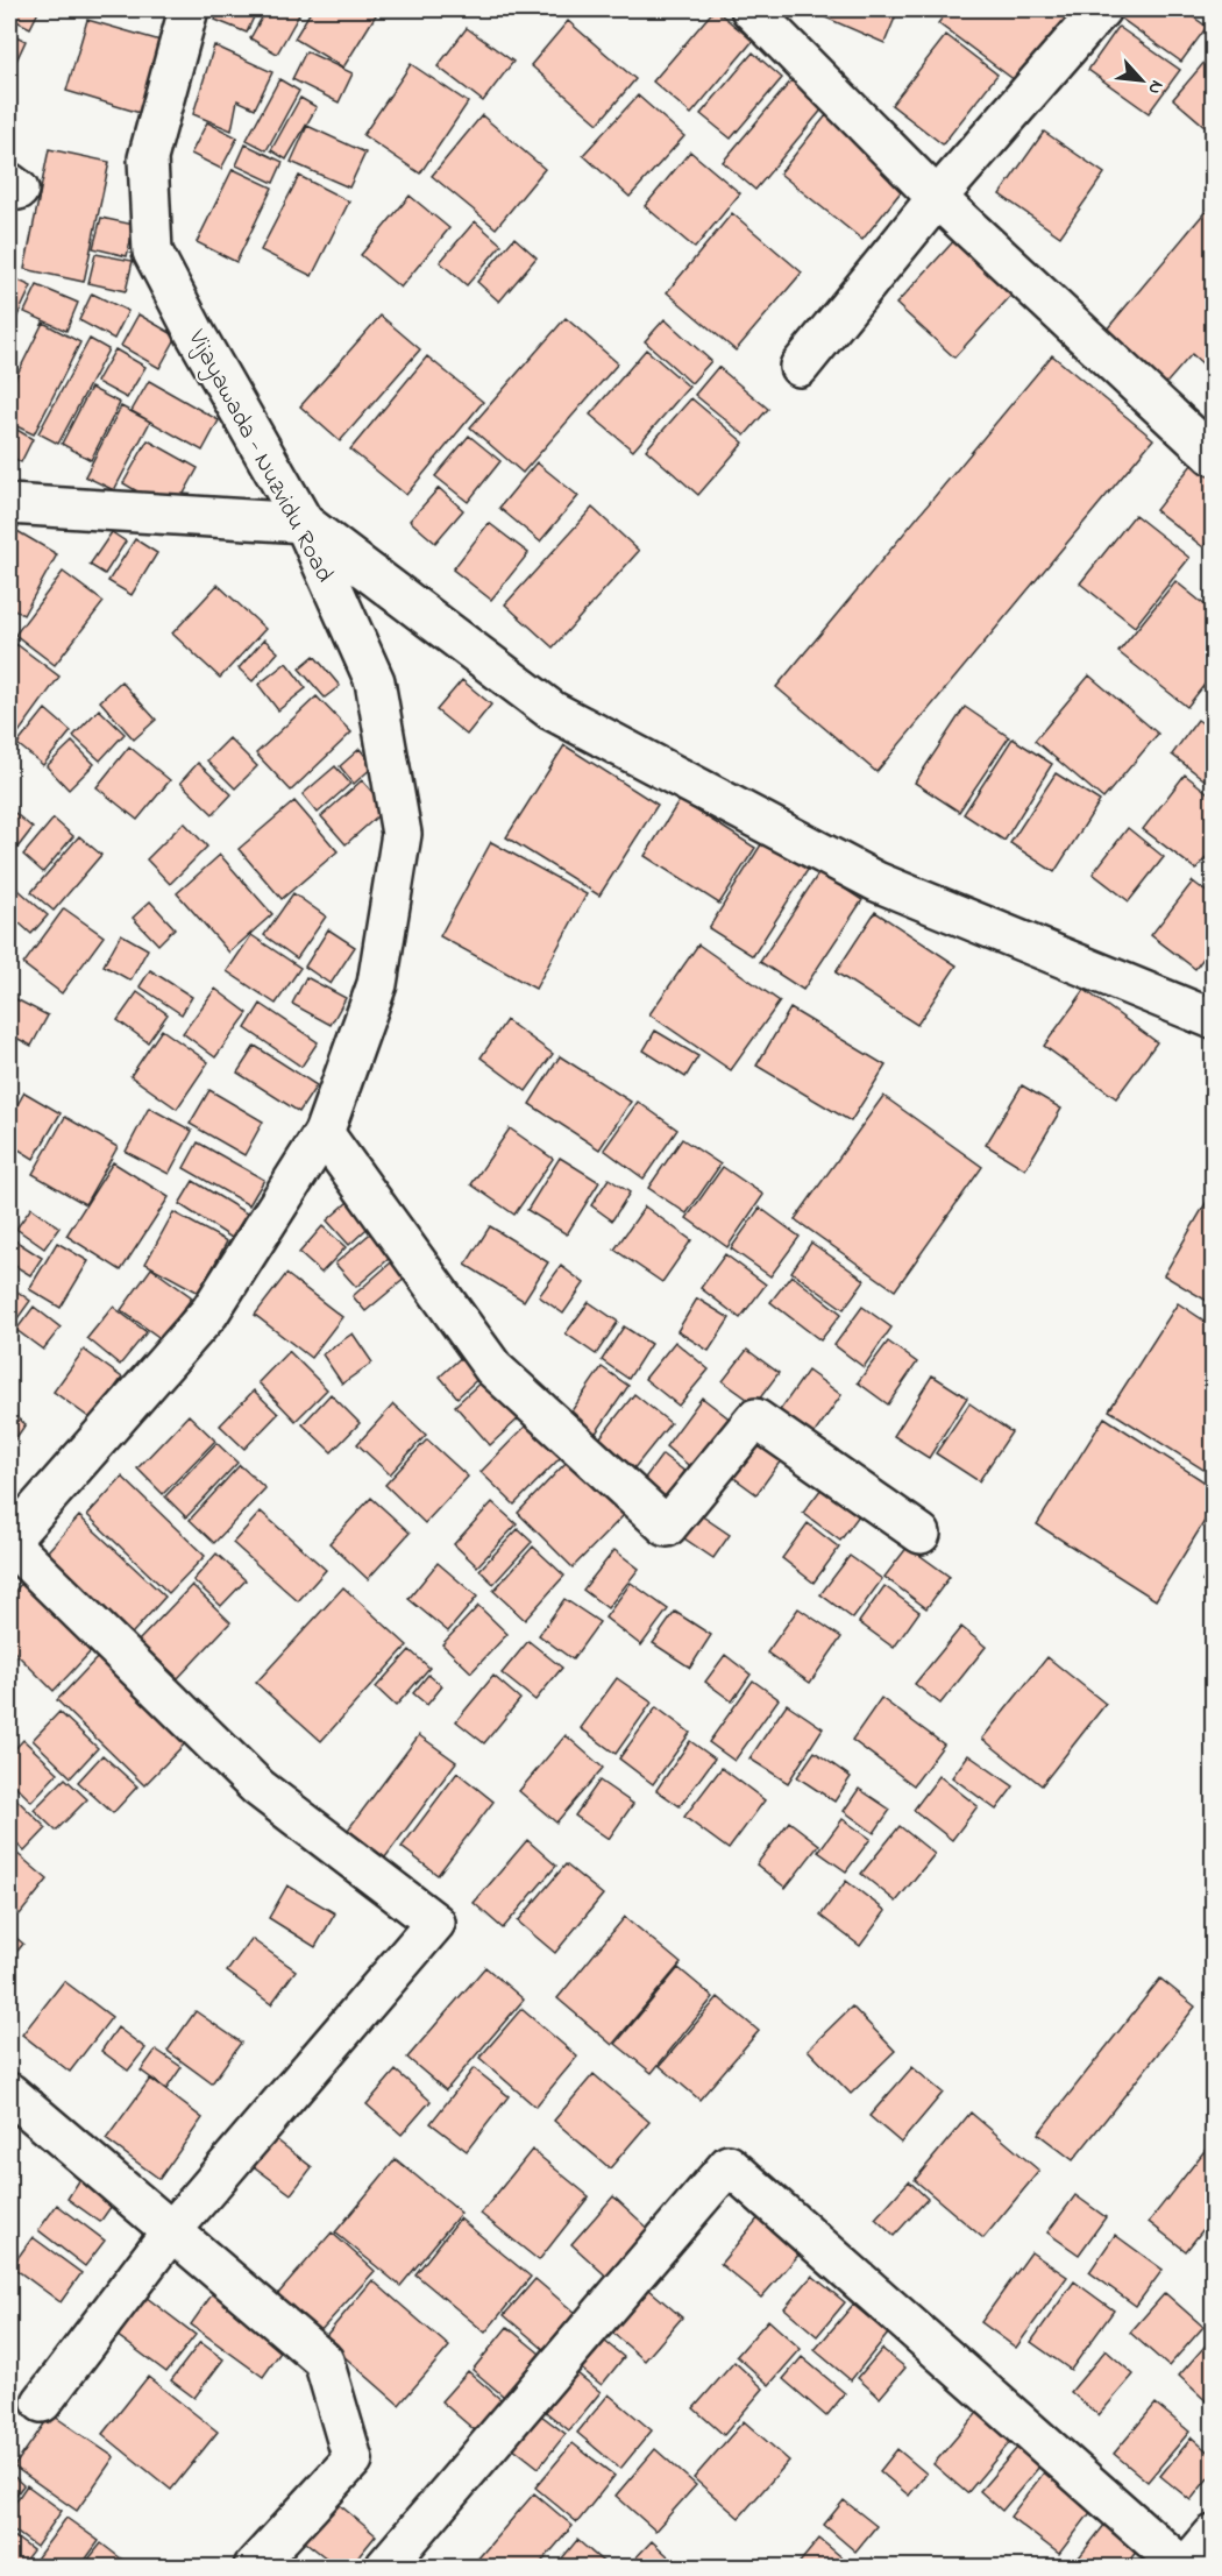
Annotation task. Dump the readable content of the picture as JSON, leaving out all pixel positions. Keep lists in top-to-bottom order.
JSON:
{
  "streets": {
    "street": ["Vijayawada - Nuzvidu Road"]
  },
  "north": "bottom right"
}
